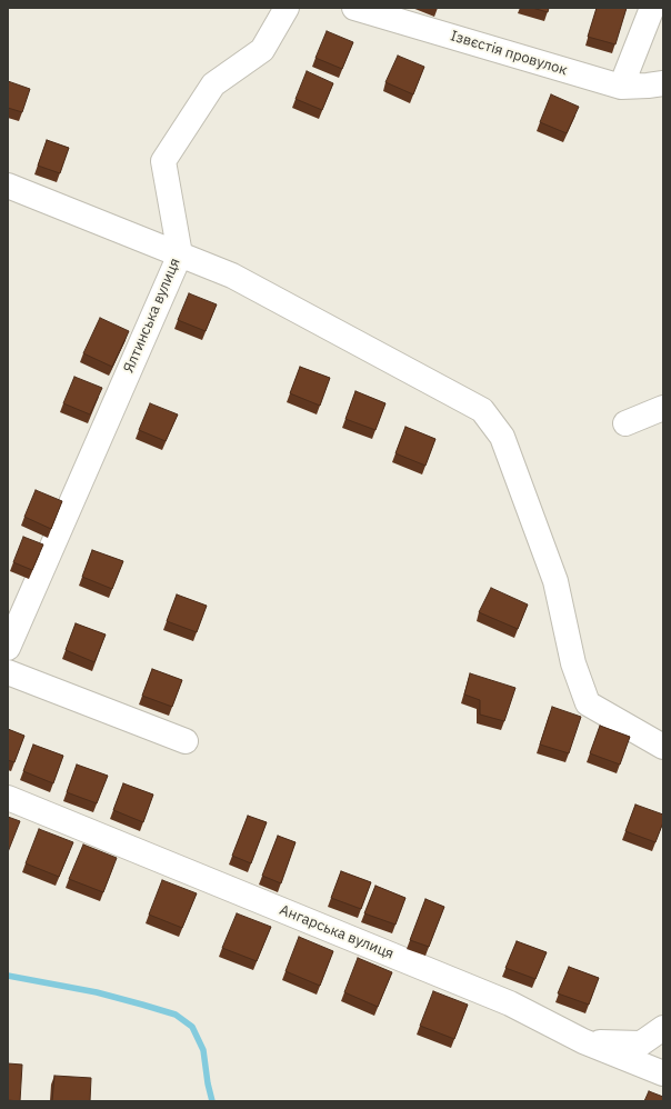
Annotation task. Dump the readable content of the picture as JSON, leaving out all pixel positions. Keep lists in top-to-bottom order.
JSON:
{
  "streets": {
    "street": ["Ізвєстія провулок", "Ялтинська вулиця", "Ангарська вулиця"]
  }
}
